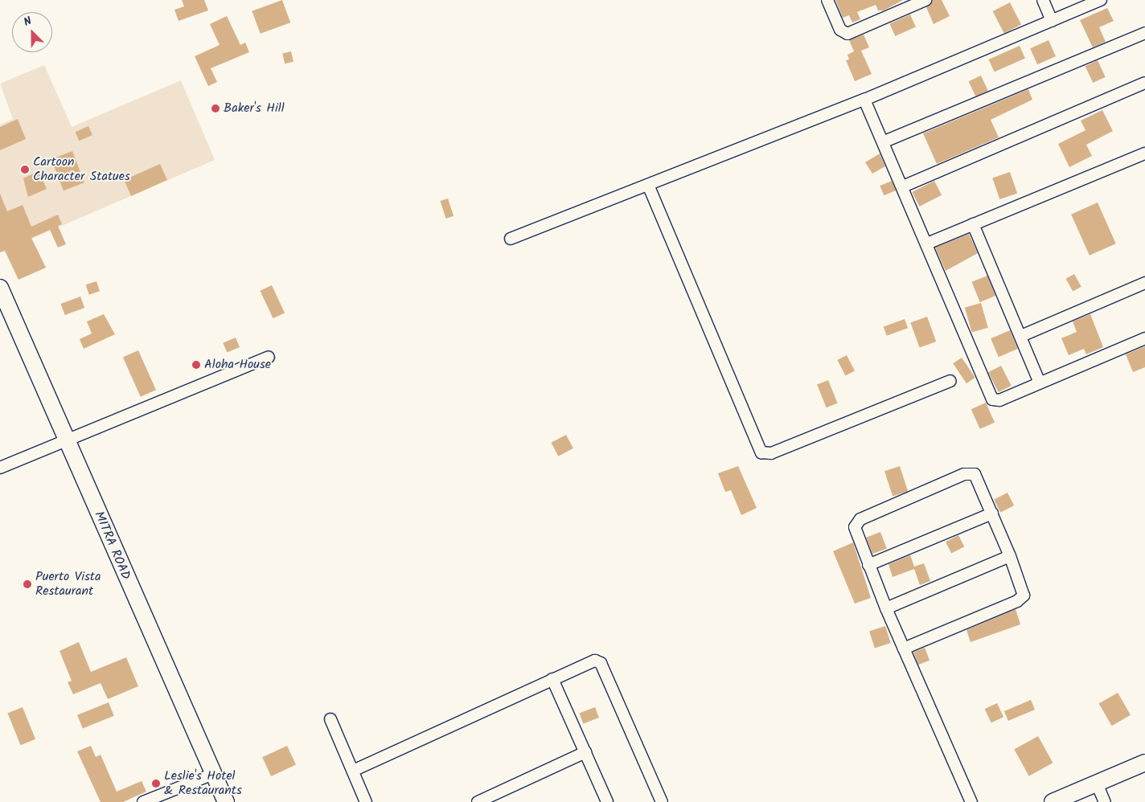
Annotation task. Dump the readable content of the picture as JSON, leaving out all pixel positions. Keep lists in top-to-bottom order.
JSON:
{
  "streets": {
    "street": ["MITRA ROAD"]
  },
  "places": [
    "Baker's Hill",
    "Cartoon Character Statues",
    "Aloha House",
    "Puerto Vista Restaurant",
    "Leslie's Hotel & Restaurants"
  ],
  "north": "top left"
}
